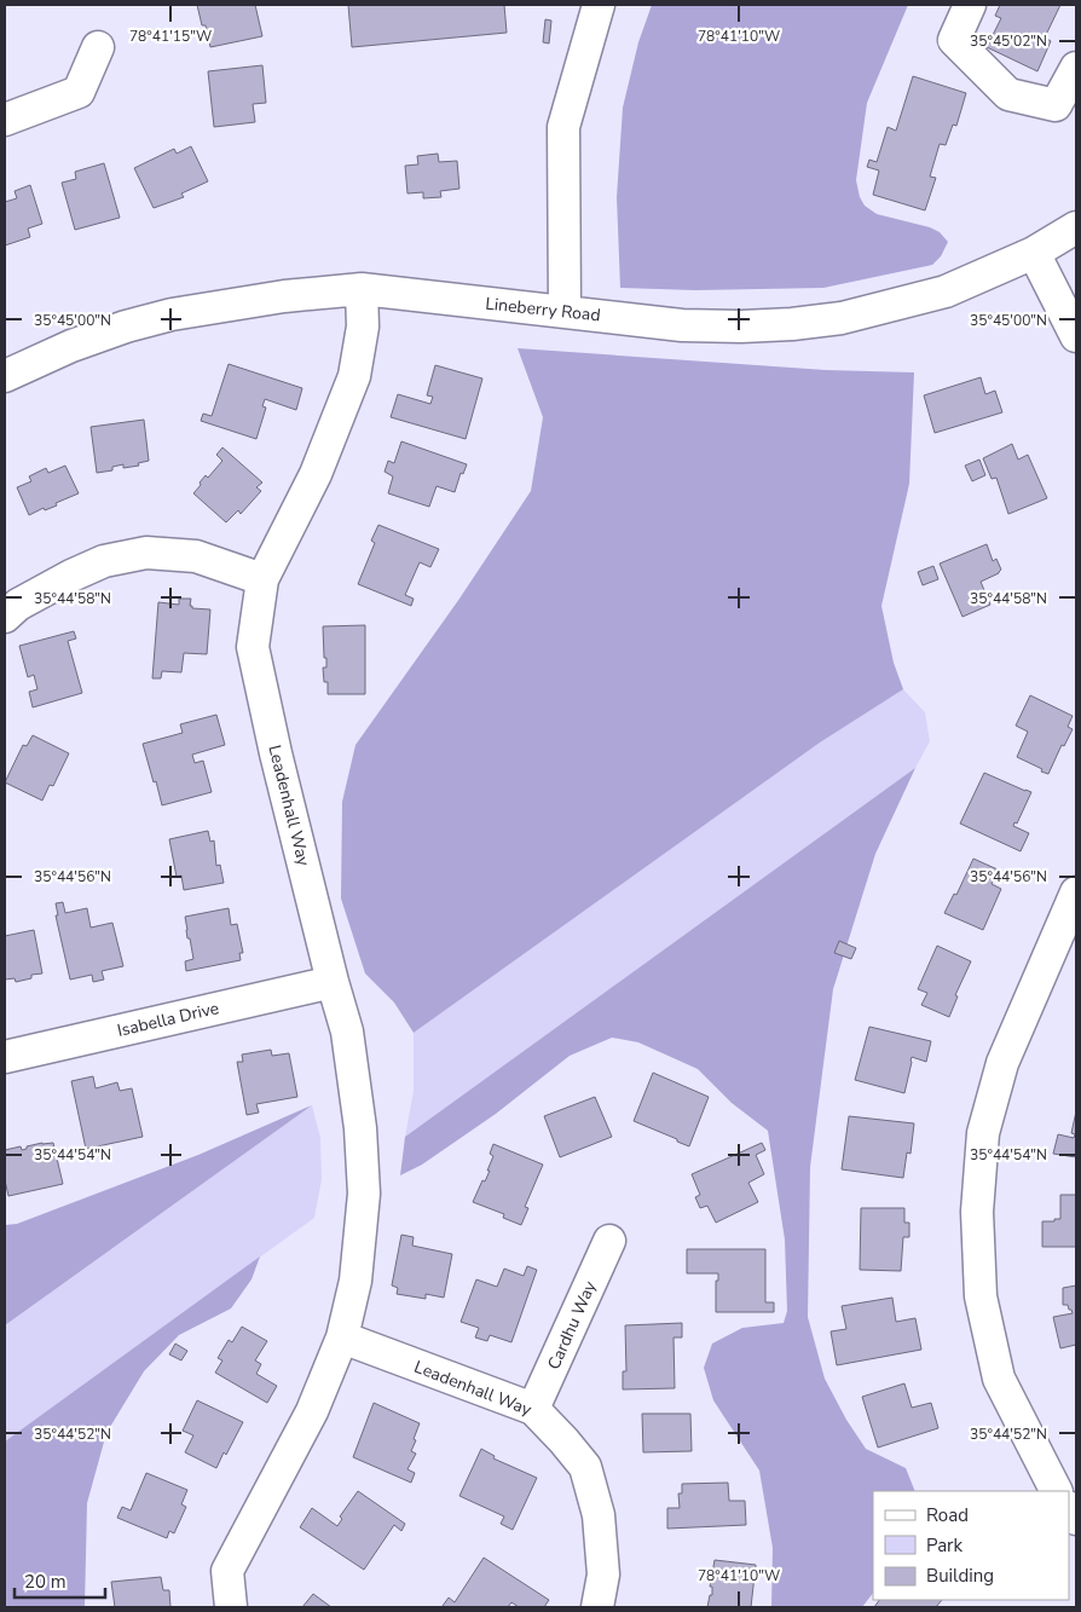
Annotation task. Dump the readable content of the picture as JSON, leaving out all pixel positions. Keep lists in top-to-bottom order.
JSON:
{
  "streets": {
    "street": [
      "Lineberry Road",
      "Leadenhall Way",
      "Isabella Drive",
      "Cardhu Way"
    ]
  },
  "crossings": [
    ["Lineberry Road", "Leadenhall Way"],
    ["Leadenhall Way", "Isabella Drive"],
    ["Leadenhall Way", "Cardhu Way"]
  ],
  "legend": ["Road", "Park", "Building"],
  "scale_bar": "20 m",
  "coordinates": [
    "78°41'15\"W",
    "78°41'10\"W",
    "35°45'02\"N",
    "35°45'00\"N",
    "35°44'58\"N",
    "35°44'56\"N",
    "35°44'54\"N",
    "35°44'52\"N"
  ]
}
